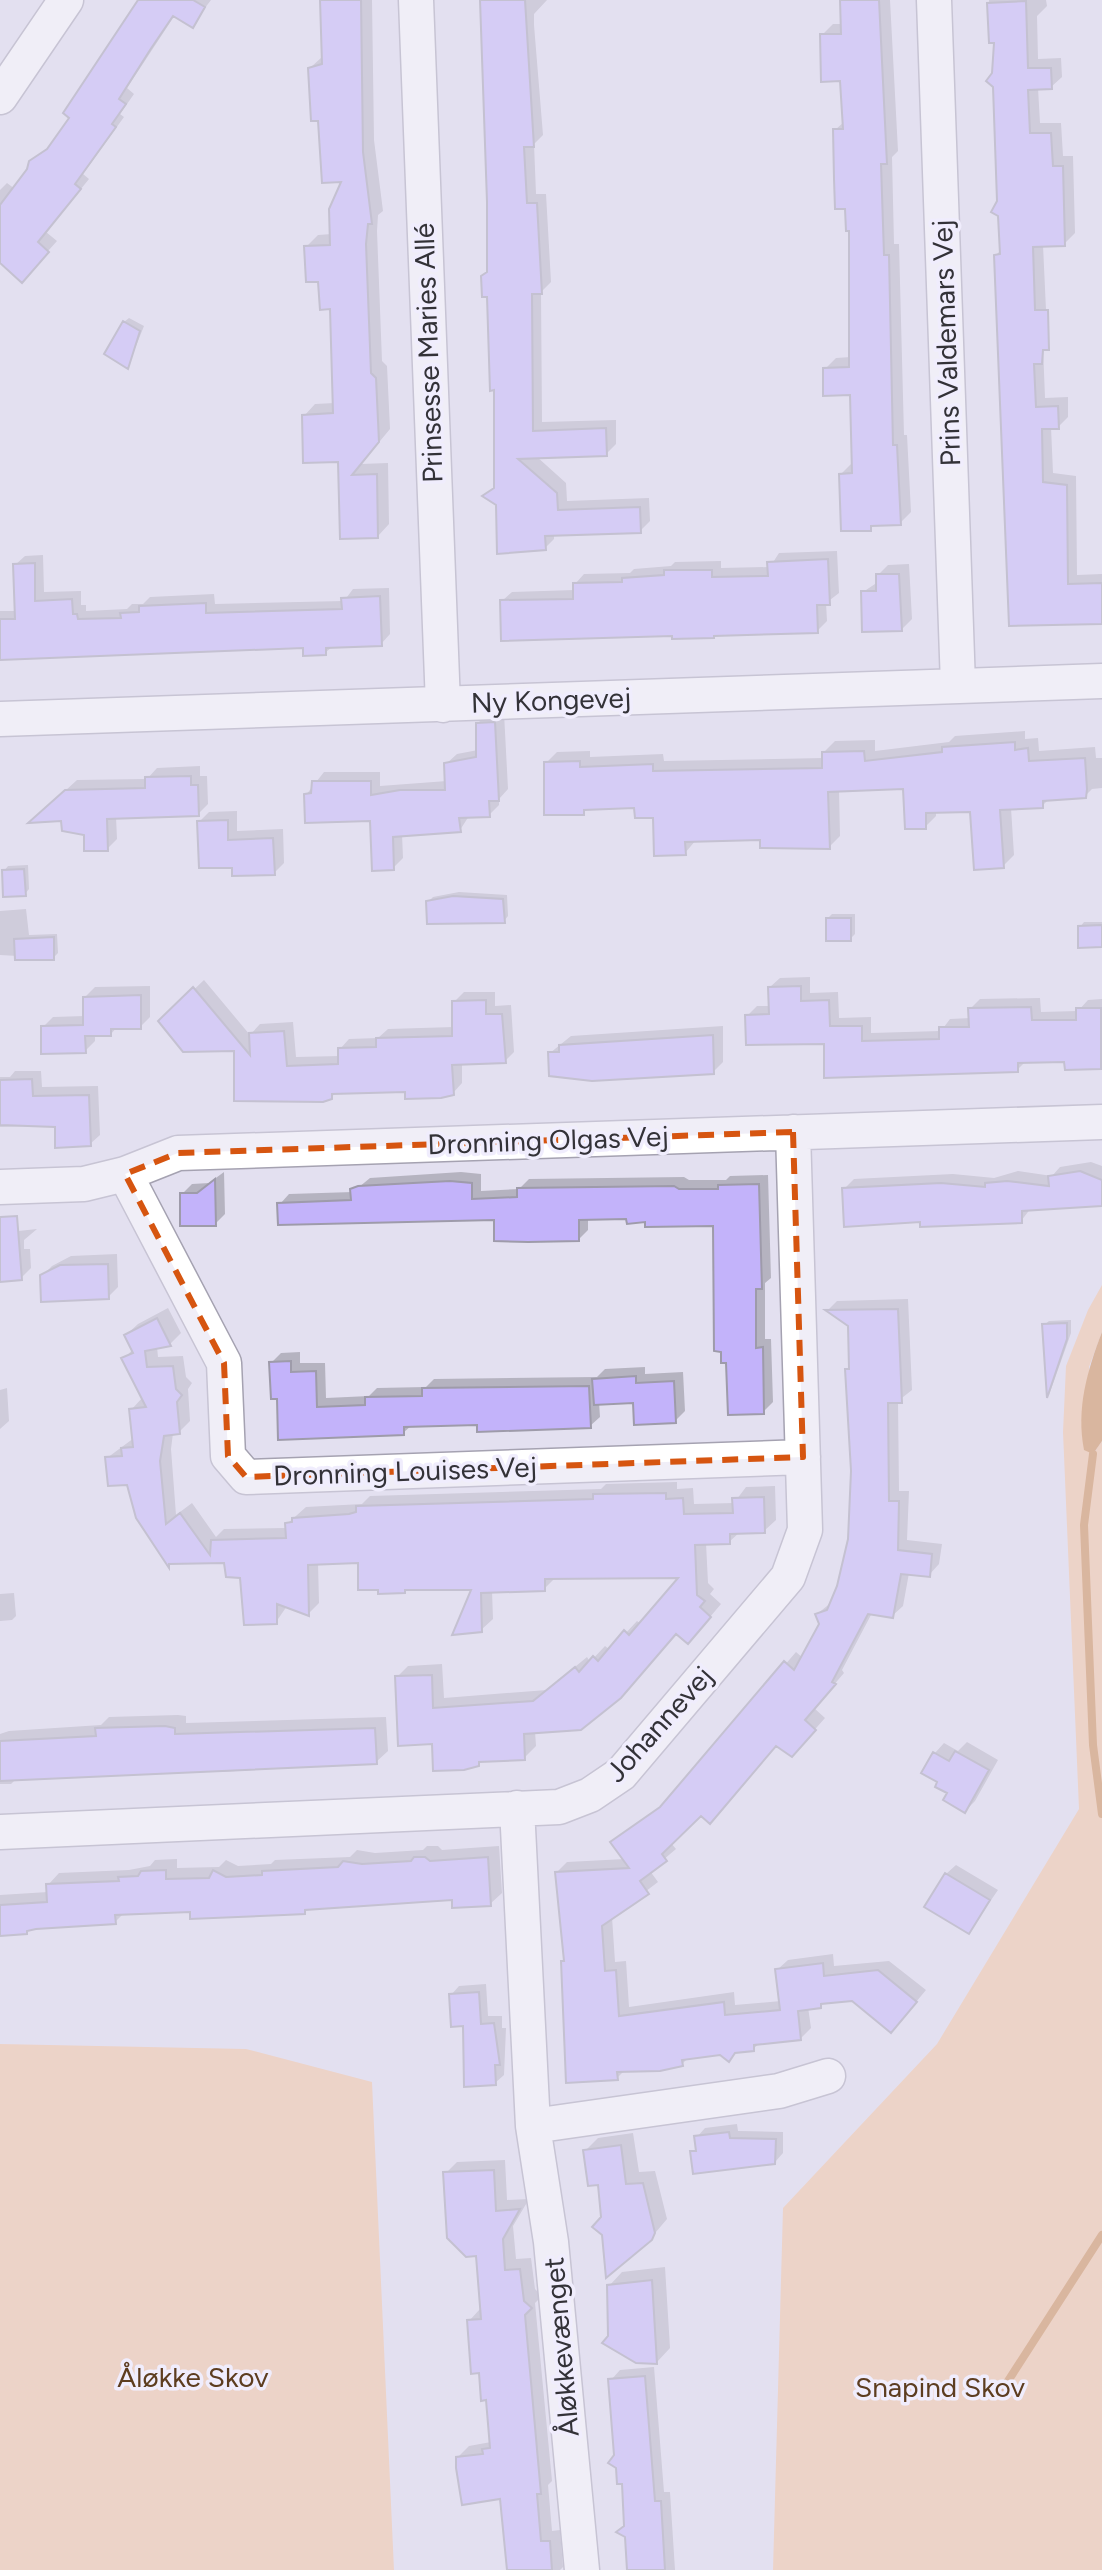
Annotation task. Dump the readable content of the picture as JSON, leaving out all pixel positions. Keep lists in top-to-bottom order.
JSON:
{
  "streets": {
    "street": [
      "Prins Valdemars Vej",
      "Prinsesse Maries Allé",
      "Ny Kongevej",
      "Dronning Olgas Vej",
      "Dronning Louises Vej",
      "Johannevej",
      "Åløkkevænget"
    ]
  },
  "crossings": [
    ["Prins Valdemars Vej", "Ny Kongevej"],
    ["Prinsesse Maries Allé", "Ny Kongevej"],
    ["Dronning Olgas Vej", "Dronning Louises Vej"],
    ["Dronning Olgas Vej", "Johannevej"],
    ["Dronning Louises Vej", "Johannevej"],
    ["Johannevej", "Åløkkevænget"]
  ],
  "parks": ["Åløkke Skov", "Snapind Skov"]
}
